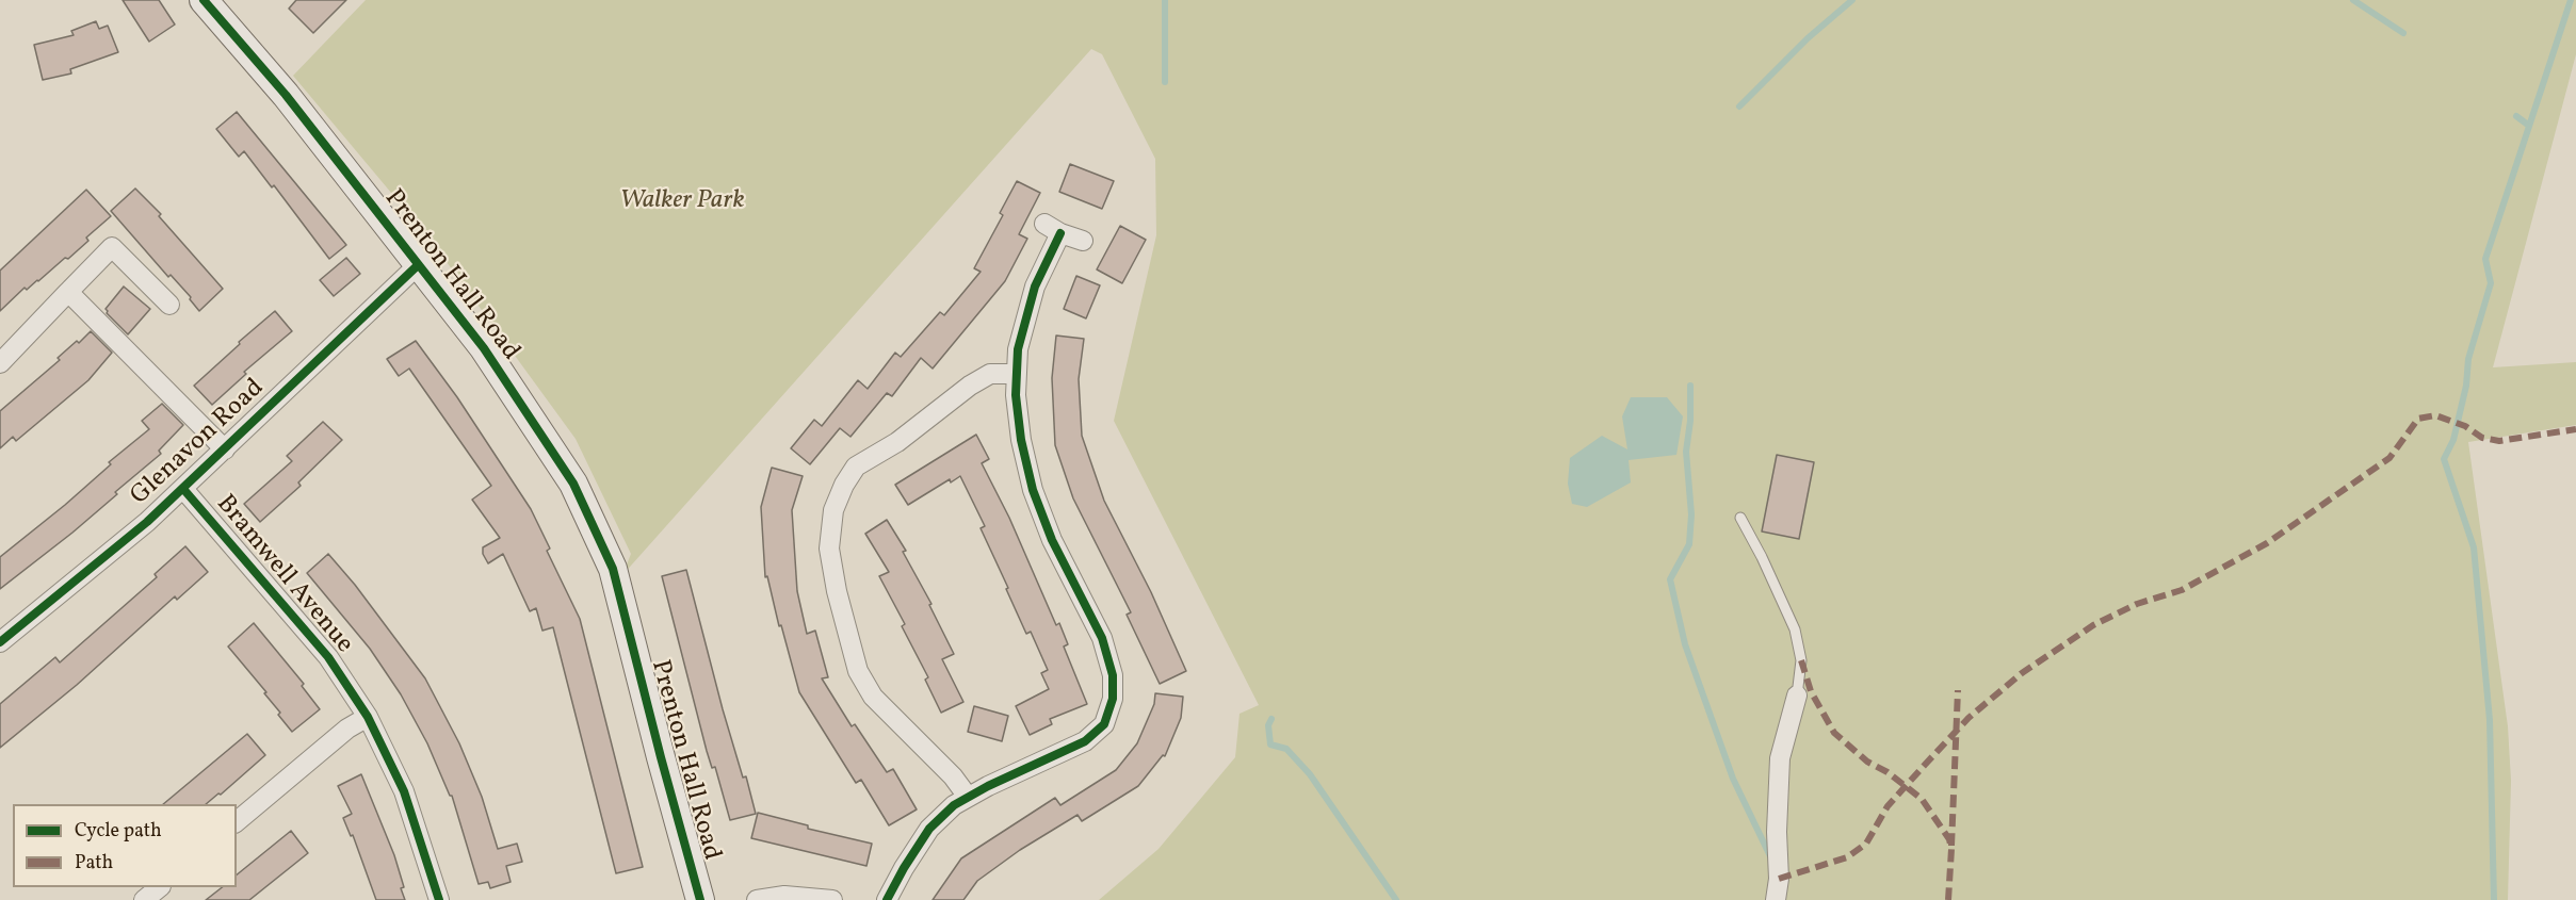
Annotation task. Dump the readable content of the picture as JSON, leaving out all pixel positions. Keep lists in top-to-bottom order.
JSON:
{
  "streets": {
    "street": ["Prenton Hall Road", "Glenavon Road", "Bramwell Avenue"]
  },
  "crossings": [
    ["Prenton Hall Road", "Glenavon Road"],
    ["Glenavon Road", "Bramwell Avenue"]
  ],
  "parks": ["Walker Park"],
  "legend": ["Cycle path", "Path"]
}
